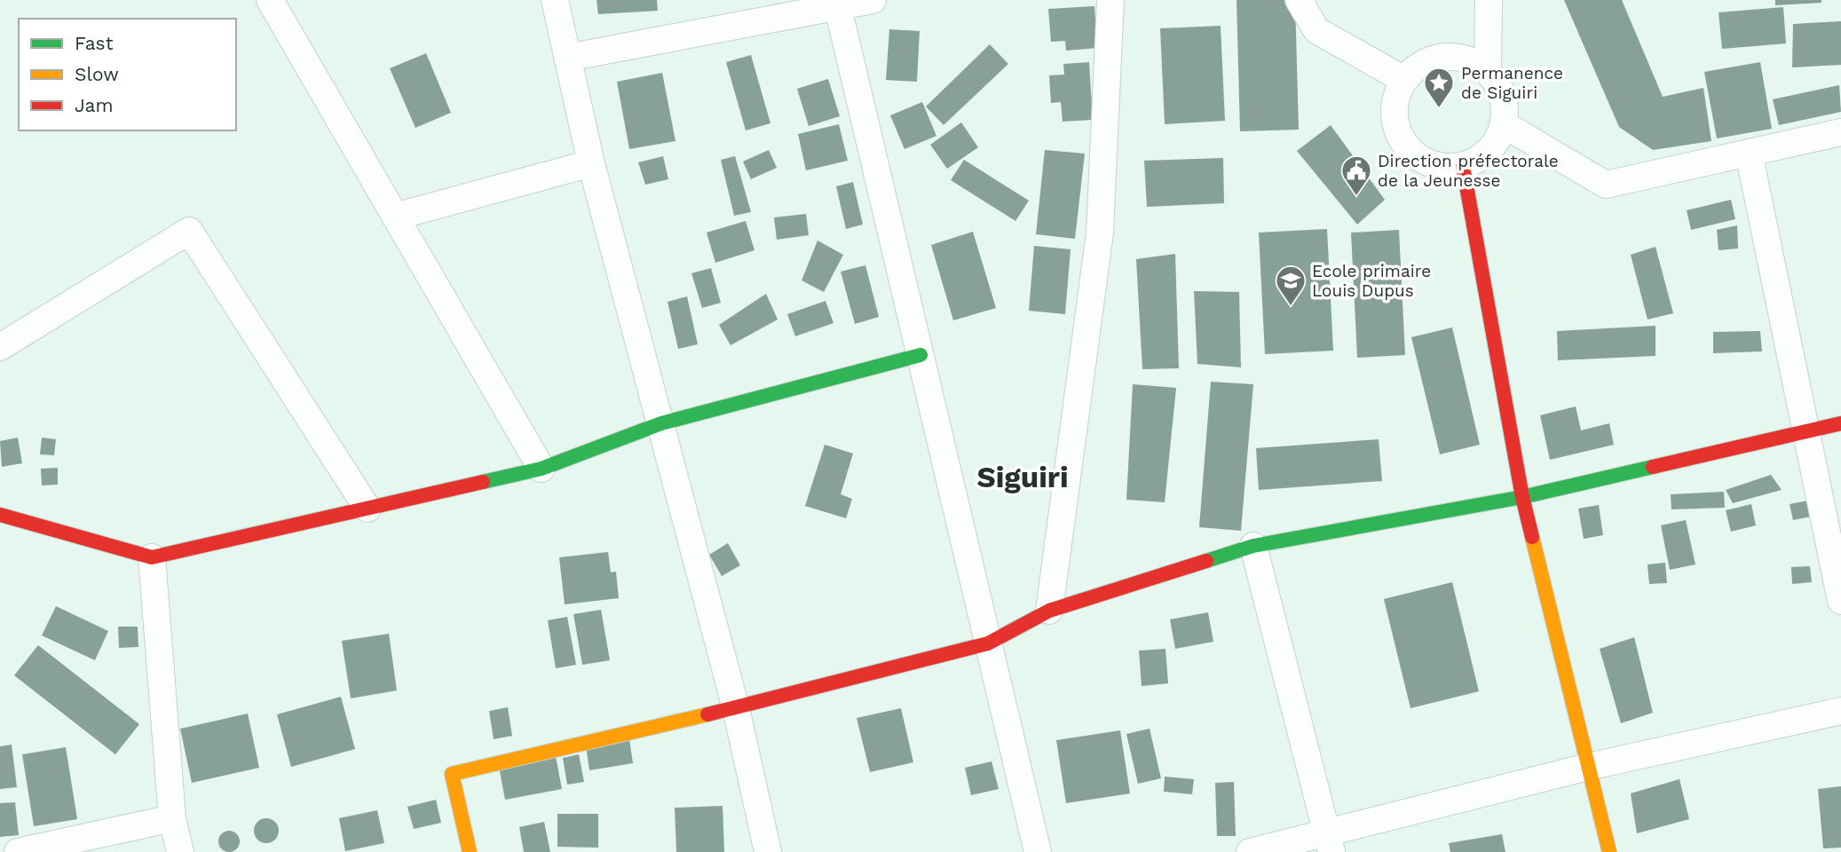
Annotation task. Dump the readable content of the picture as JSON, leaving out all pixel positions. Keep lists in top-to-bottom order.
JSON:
{
  "districts": ["Siguiri"],
  "places": {
    "place": ["Permanence de Siguiri"],
    "public building": ["Direction préfectorale de la Jeunesse"],
    "school or university": ["Ecole primaire Louis Dupus"]
  },
  "legend": ["Fast", "Slow", "Jam"]
}
